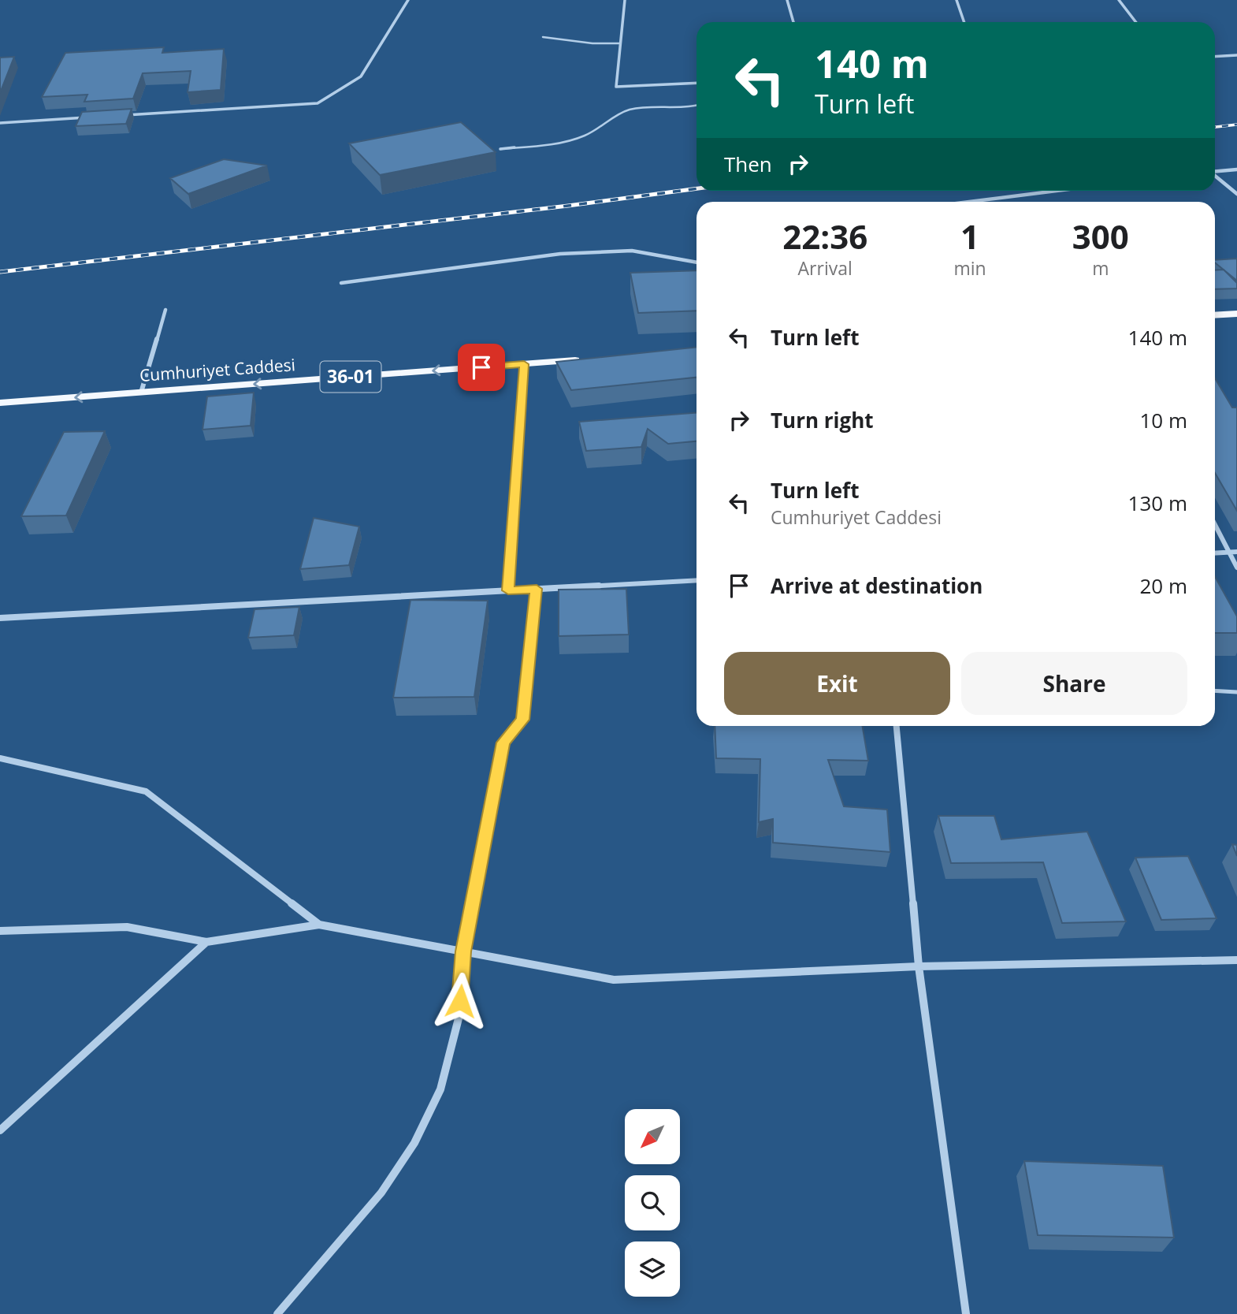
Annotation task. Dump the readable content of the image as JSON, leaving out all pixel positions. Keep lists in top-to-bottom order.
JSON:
{
  "streets": {
    "main road": ["Cumhuriyet Caddesi", "36-01"]
  },
  "one_way": ["Cumhuriyet Caddesi"],
  "north": "bottom left",
  "page": {
    "turn": ["140 m", "Turn left"],
    "then": "Then",
    "eta": [
      "22:36",
      "Arrival",
      "1",
      "min",
      "300",
      "m"
    ],
    "list": [
      {
        "name": "Turn left",
        "value": "140 m"
      },
      {
        "name": "Turn right",
        "value": "10 m"
      },
      {
        "name": "Turn left",
        "note": "Cumhuriyet Caddesi",
        "value": "130 m"
      },
      {
        "name": "Arrive at destination",
        "value": "20 m"
      }
    ],
    "buttons": ["Exit", "Share"]
  }
}
